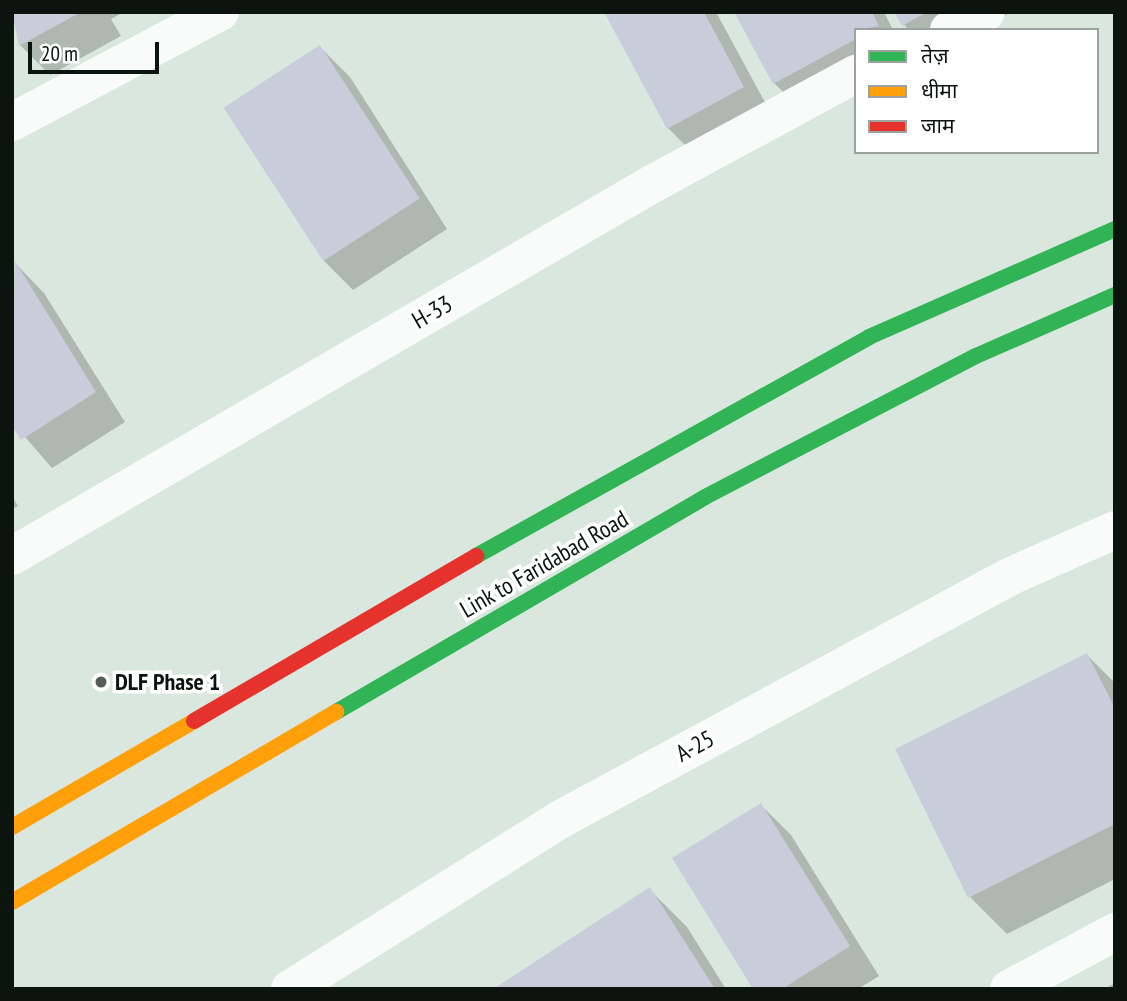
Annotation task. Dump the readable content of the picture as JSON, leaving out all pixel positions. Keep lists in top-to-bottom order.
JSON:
{
  "streets": {
    "main road": ["Link to Faridabad Road"],
    "street": ["H-33", "A-25"]
  },
  "places": ["DLF Phase 1"],
  "legend": ["तेज़", "धीमा", "जाम"],
  "scale_bar": "20 m"
}
